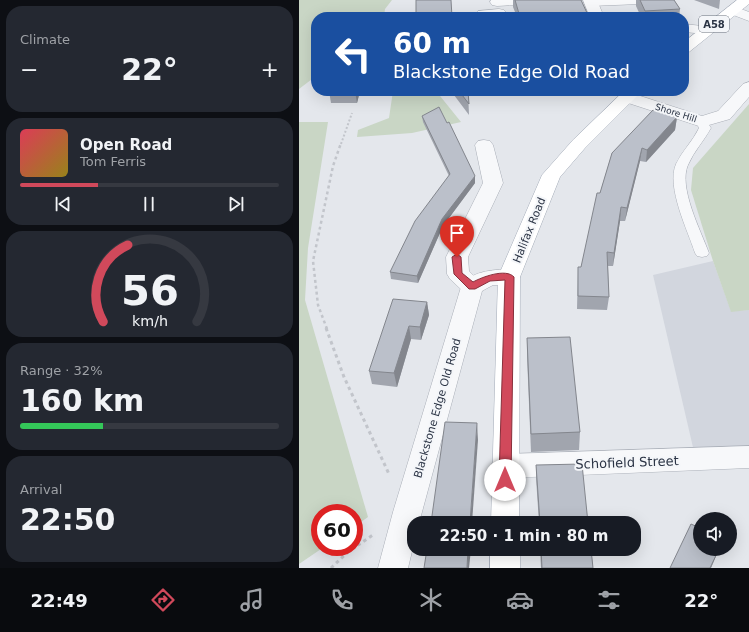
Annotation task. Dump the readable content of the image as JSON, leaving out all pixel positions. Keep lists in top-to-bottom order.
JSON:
{
  "streets": {
    "main road": ["A58", "Halifax Road"],
    "street": ["Shore Hill", "Blackstone Edge Old Road", "Schofield Street"]
  },
  "crossings": [
    ["Halifax Road", "Schofield Street"]
  ],
  "page": {
    "tile": [
      "Climate",
      ["Range · 32%", "160 km"],
      ["Arrival", "22:50"]
    ],
    "turn": ["60 m", "Blackstone Edge Old Road"],
    "heat": ["−", "22°", "+"],
    "song": ["Open Road", "Tom Ferris"],
    "limit": "60",
    "trip": "22:50 · 1 min · 80 m",
    "tabs": ["22:49", "22°"],
    "gauge": ["56", "km/h"]
  }
}
